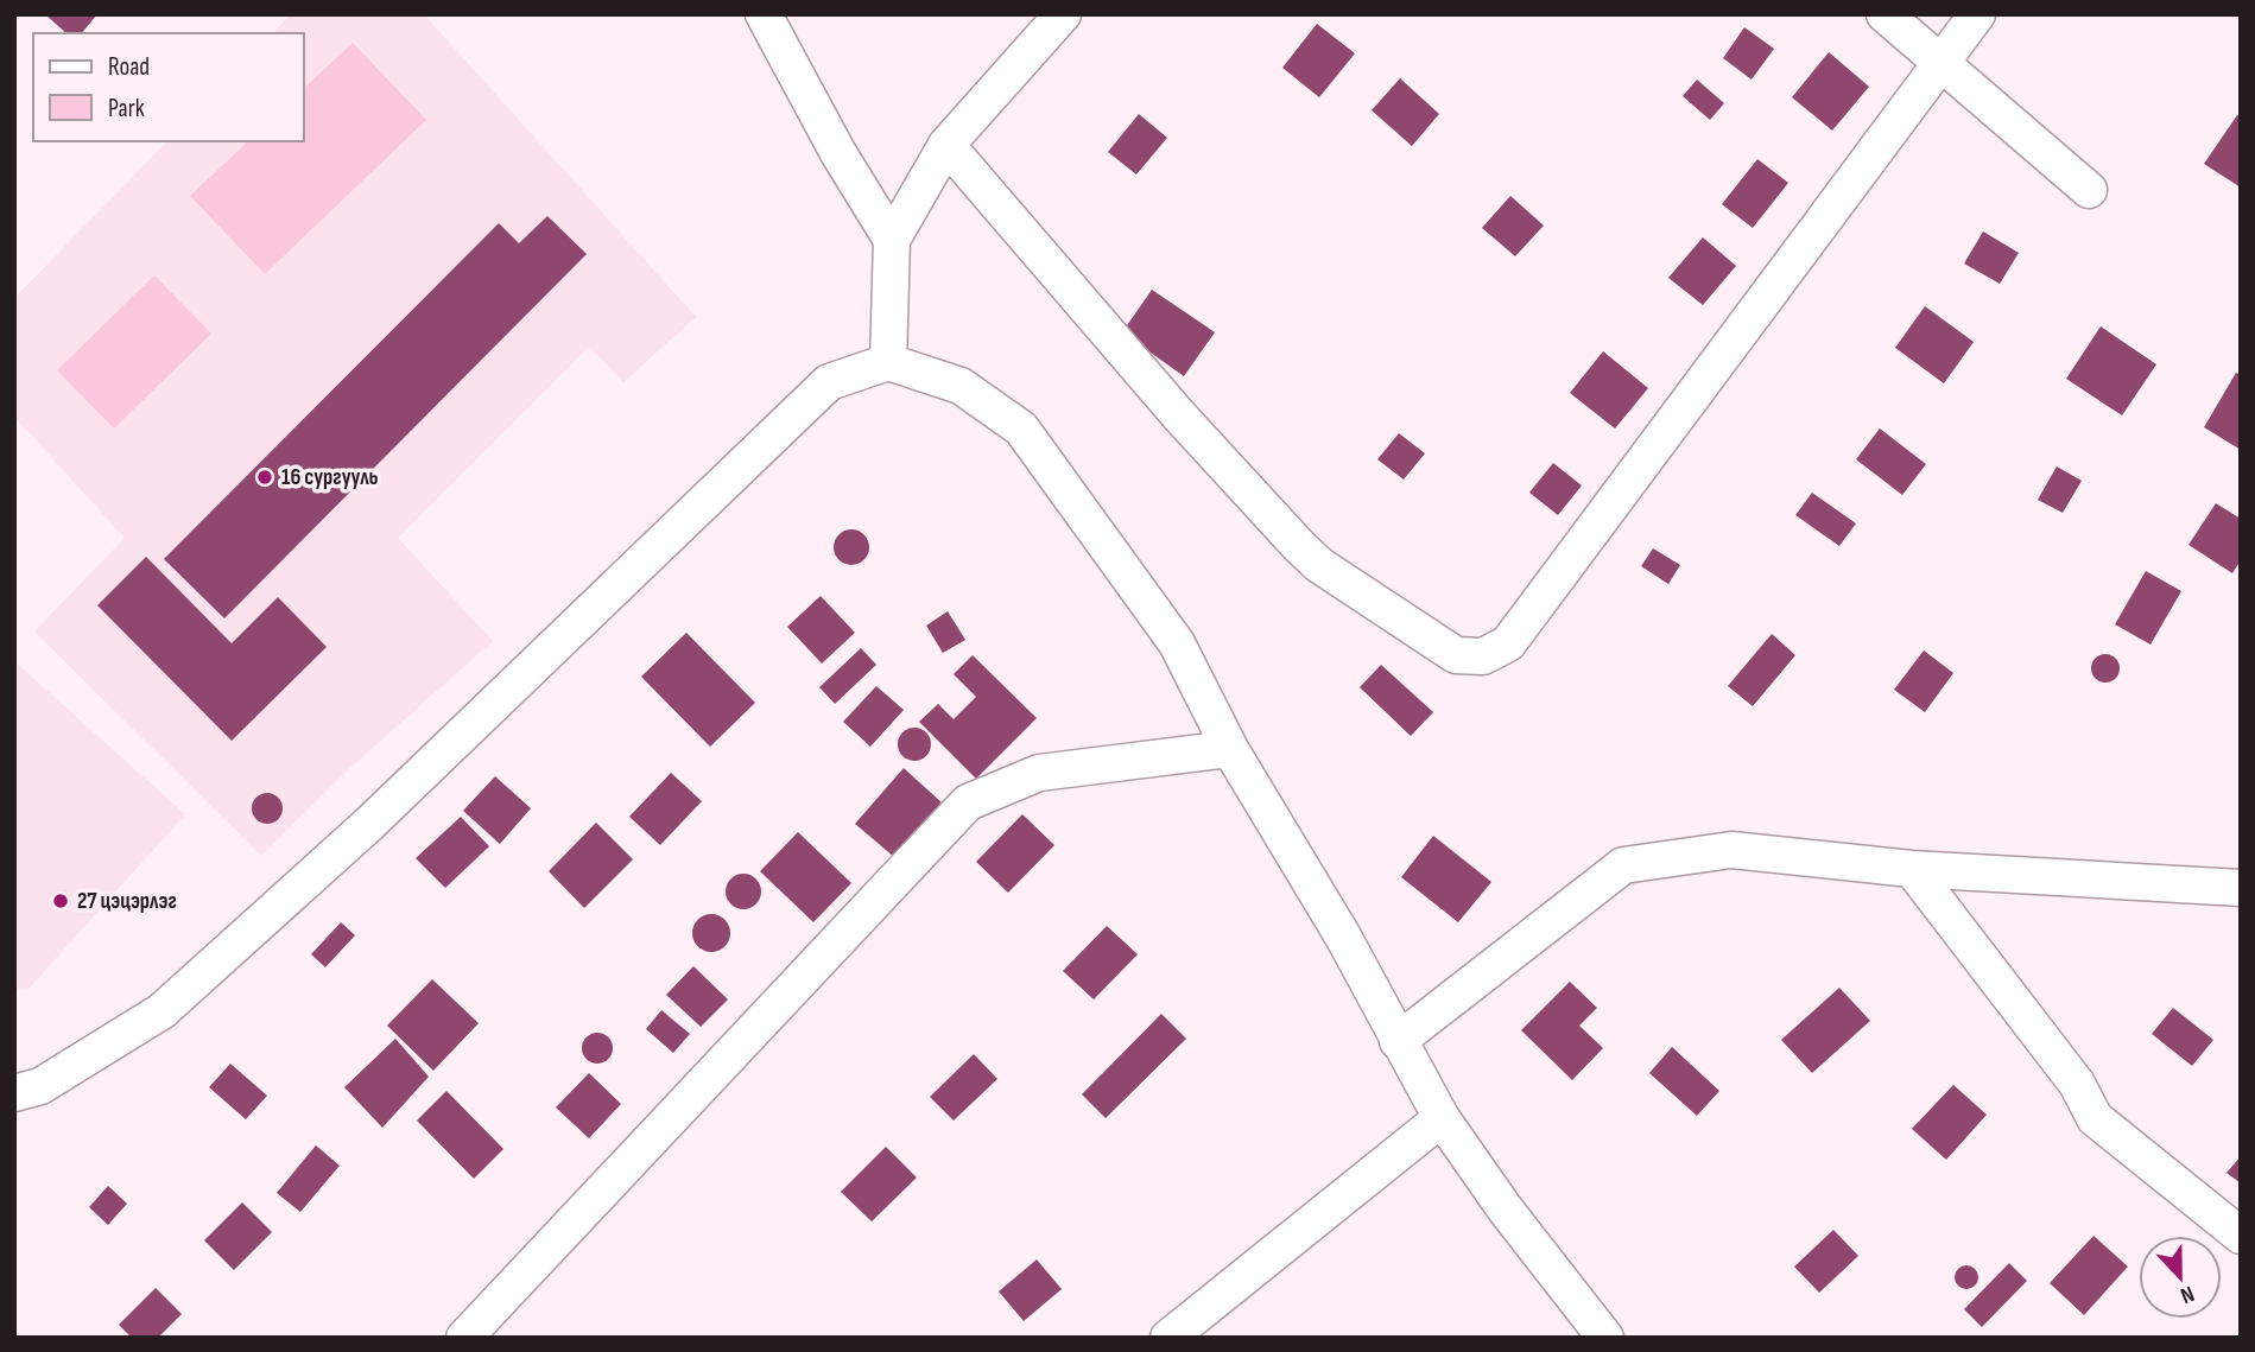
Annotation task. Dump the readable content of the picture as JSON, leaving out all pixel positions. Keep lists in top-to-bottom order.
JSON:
{
  "places": ["16 сургууль", "27 цэцэрлэг"],
  "legend": ["Road", "Park"],
  "north": "bottom"
}
